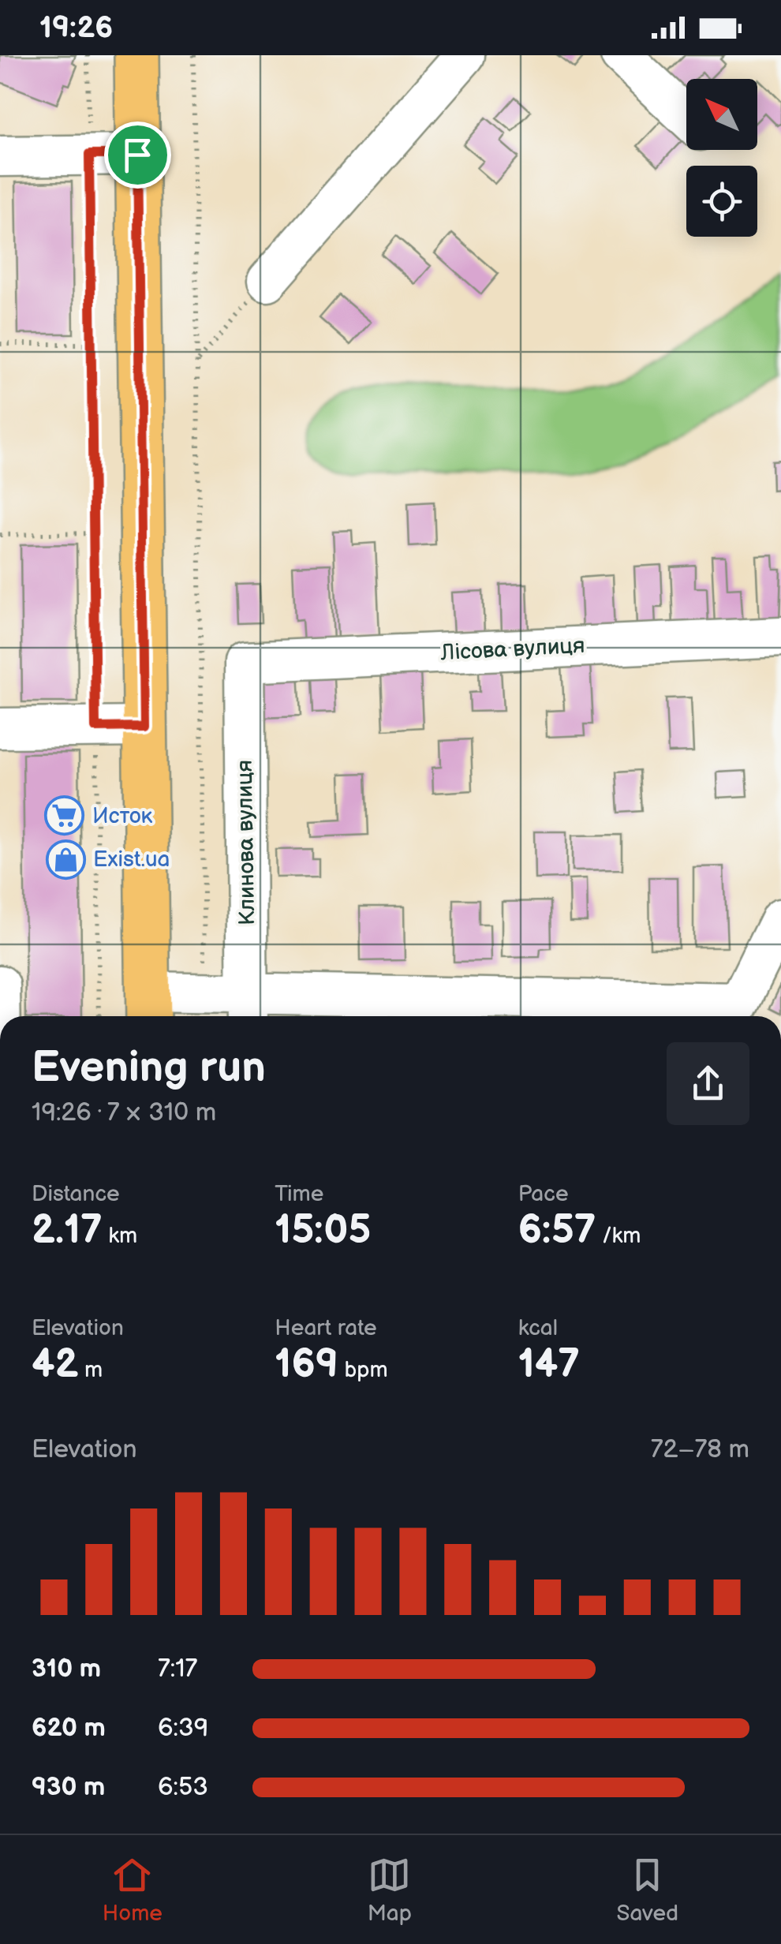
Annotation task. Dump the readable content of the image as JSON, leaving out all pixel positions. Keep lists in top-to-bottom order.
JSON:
{
  "streets": {
    "street": ["Лісова вулиця", "Клинова вулиця"]
  },
  "crossings": [
    ["Лісова вулиця", "Клинова вулиця"]
  ],
  "places": {
    "supermarket": ["Исток"],
    "shop": ["Exist.ua"]
  },
  "north": "top left",
  "page": {
    "status": "19:26",
    "heading": ["Evening run", "19:26 · 7 × 310 m"],
    "stats": [
      ["Distance", "2.17 km"],
      ["Time", "15:05"],
      ["Pace", "6:57 /km"],
      ["Elevation", "42 m"],
      ["Heart rate", "169 bpm"],
      ["kcal", "147"]
    ],
    "chart": ["Elevation", "72–78 m"],
    "list": [
      {
        "name": "310 m",
        "note": "7:17"
      },
      {
        "name": "620 m",
        "note": "6:39"
      },
      {
        "name": "930 m",
        "note": "6:53"
      }
    ],
    "tabs": ["Home", "Map", "Saved"]
  }
}
